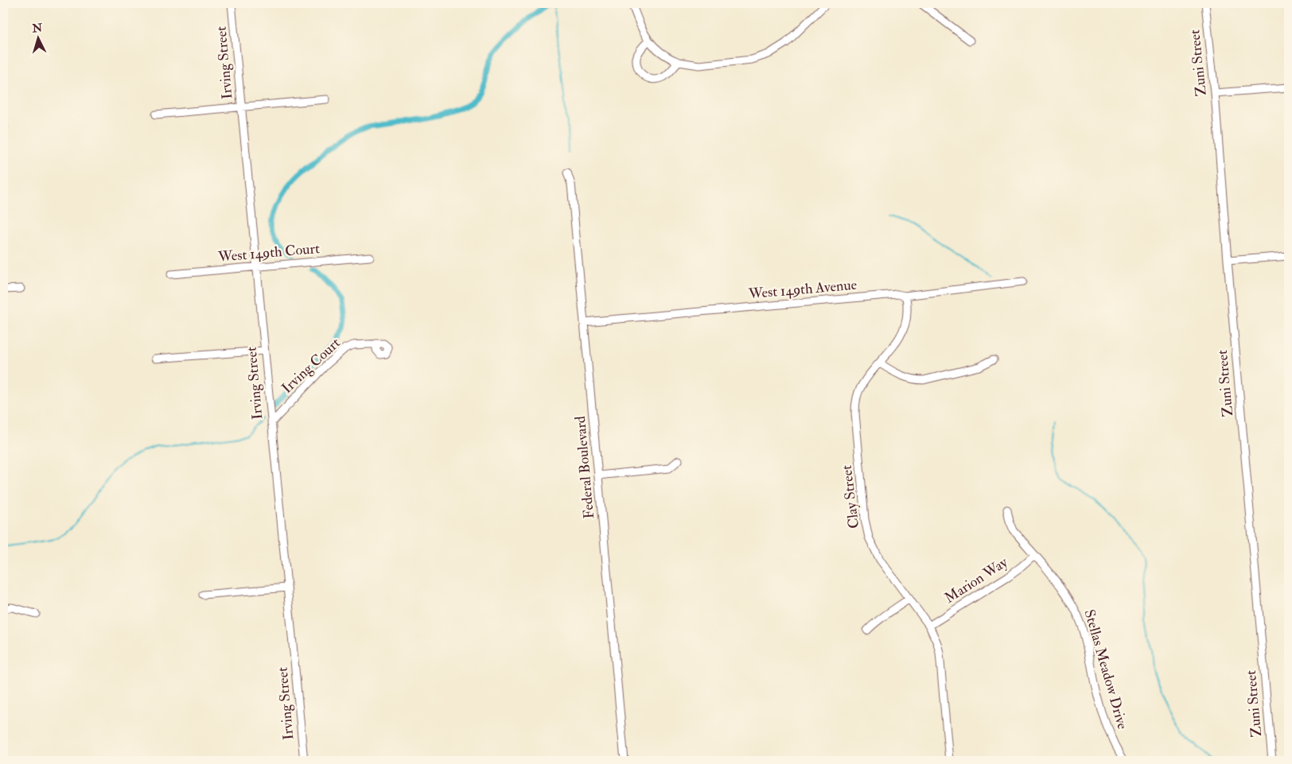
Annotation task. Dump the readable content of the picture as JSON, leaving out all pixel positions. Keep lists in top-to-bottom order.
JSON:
{
  "streets": {
    "street": [
      "Irving Street",
      "Zuni Street",
      "West 149th Court",
      "West 149th Avenue",
      "Irving Court",
      "Federal Boulevard",
      "Clay Street",
      "Marion Way",
      "Stellas Meadow Drive"
    ]
  },
  "crossings": [
    ["Irving Street", "West 149th Court"],
    ["Irving Street", "Irving Court"],
    ["West 149th Avenue", "Federal Boulevard"],
    ["West 149th Avenue", "Clay Street"],
    ["Clay Street", "Marion Way"],
    ["Marion Way", "Stellas Meadow Drive"]
  ],
  "north": "top"
}
